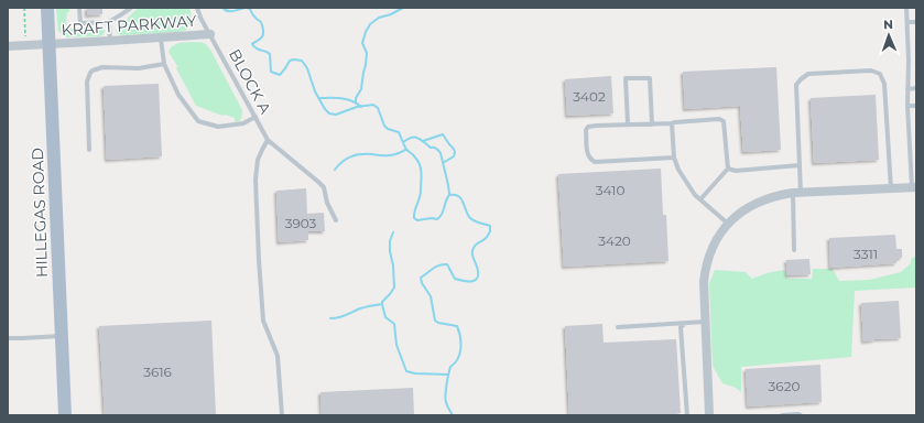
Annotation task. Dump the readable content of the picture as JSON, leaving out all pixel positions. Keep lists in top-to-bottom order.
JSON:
{
  "streets": {
    "main road": ["HILLEGAS ROAD"],
    "street": ["KRAFT PARKWAY"],
    "lane": ["BLOCK A"]
  },
  "crossings": [
    ["KRAFT PARKWAY", "BLOCK A"],
    ["KRAFT PARKWAY", "HILLEGAS ROAD"]
  ],
  "house_numbers": [
    "3402",
    "3410",
    "3903",
    "3420",
    "3311",
    "3616",
    "3620"
  ],
  "north": "top"
}
